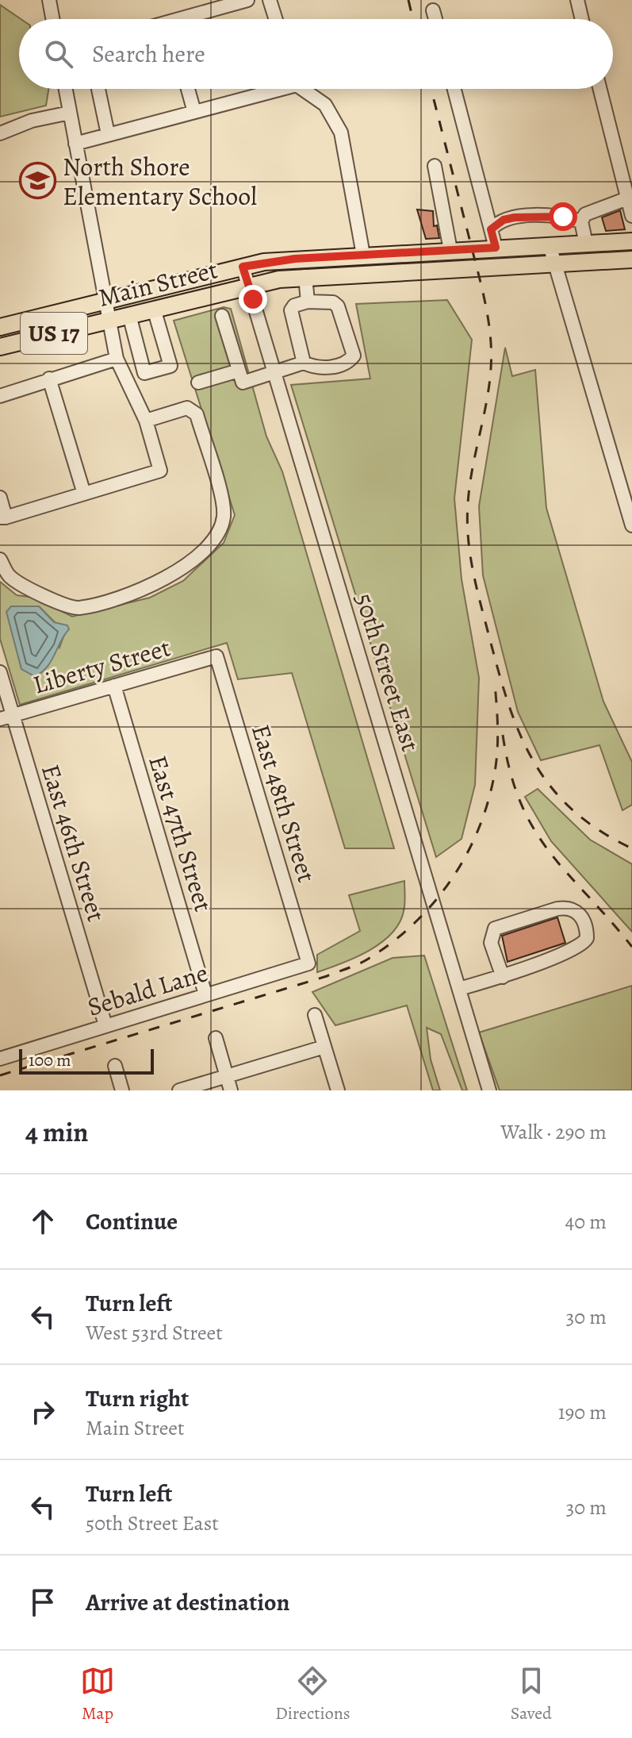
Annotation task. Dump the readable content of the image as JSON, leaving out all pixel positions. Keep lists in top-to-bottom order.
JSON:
{
  "streets": {
    "main road": ["Main Street", "US 17"],
    "street": [
      "Liberty Street",
      "50th Street East",
      "East 48th Street",
      "East 47th Street",
      "East 46th Street",
      "Sebald Lane"
    ]
  },
  "crossings": [
    ["Main Street", "50th Street East"],
    ["Liberty Street", "East 48th Street"],
    ["Liberty Street", "East 47th Street"],
    ["Liberty Street", "East 46th Street"],
    ["East 48th Street", "Sebald Lane"],
    ["East 47th Street", "Sebald Lane"],
    ["East 46th Street", "Sebald Lane"]
  ],
  "places": {
    "school or university": ["North Shore Elementary School"]
  },
  "scale_bar": "100 m",
  "page": {
    "search": "Search here",
    "scale": "100 m",
    "heading": ["4 min", "Walk · 290 m"],
    "list": [
      ["Continue", "40 m"],
      ["Turn left", "West 53rd Street", "30 m"],
      ["Turn right", "Main Street", "190 m"],
      ["Turn left", "50th Street East", "30 m"],
      "Arrive at destination"
    ],
    "nav": ["Map", "Directions", "Saved"]
  }
}
